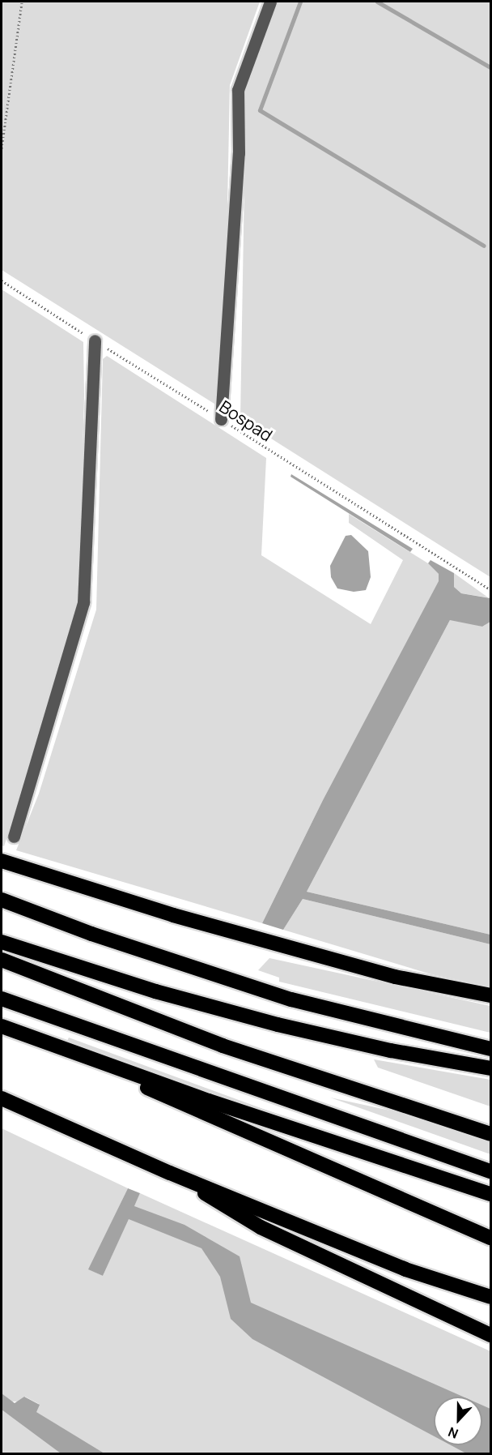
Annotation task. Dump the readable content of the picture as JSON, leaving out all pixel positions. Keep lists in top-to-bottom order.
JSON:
{
  "streets": {
    "path": ["Bospad"]
  },
  "north": "bottom"
}
